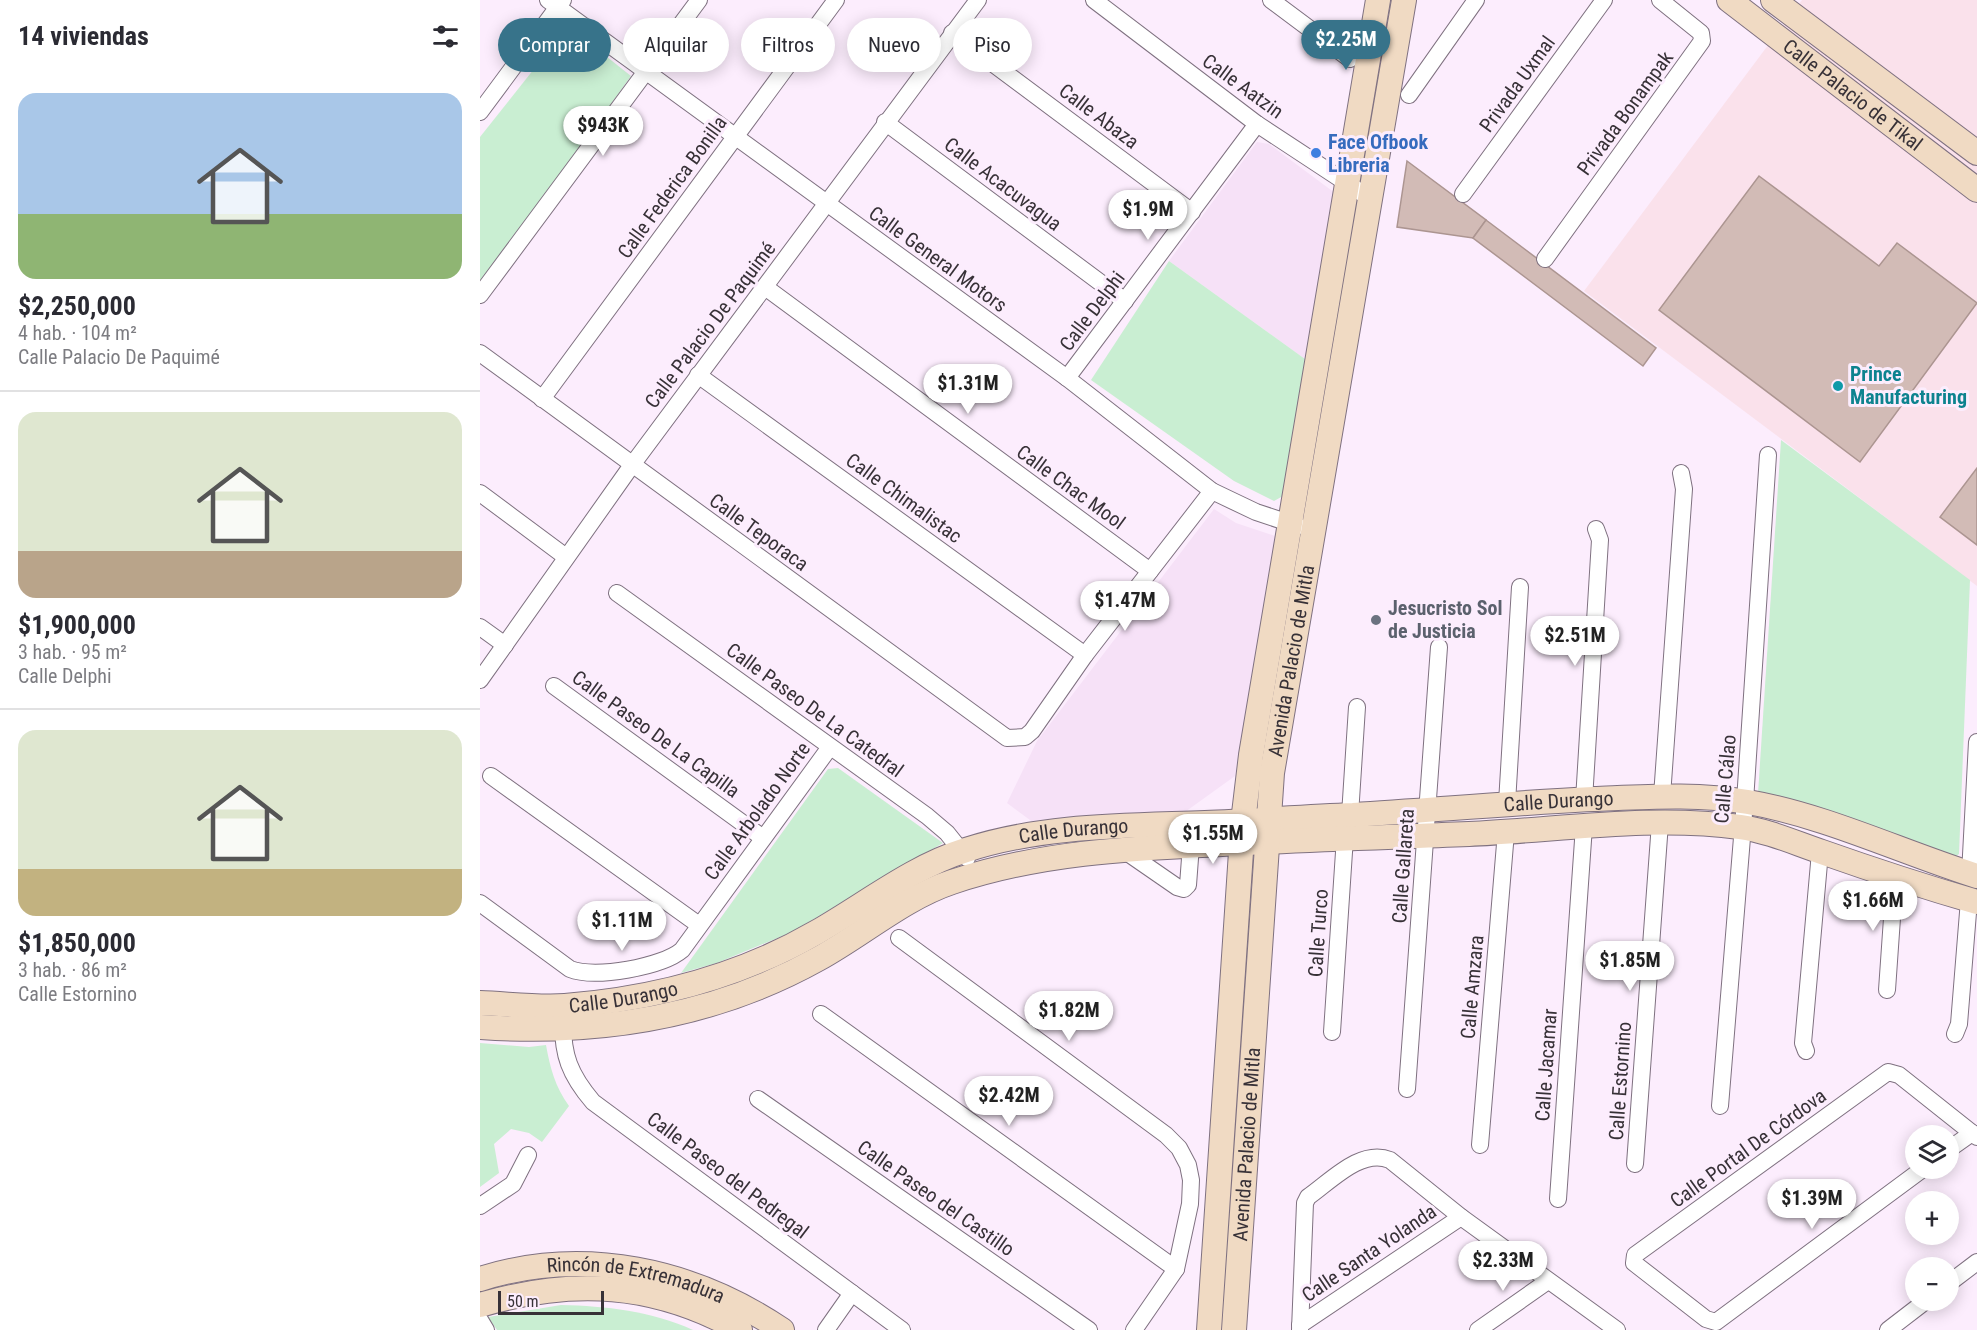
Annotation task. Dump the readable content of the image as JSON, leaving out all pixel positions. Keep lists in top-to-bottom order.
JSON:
{
  "streets": {
    "main road": [
      "Calle Palacio de Tikal",
      "Avenida Palacio de Mitla",
      "Calle Durango",
      "Rincón de Extremadura"
    ],
    "street": [
      "Privada Uxmal",
      "Calle Aatzin",
      "Privada Bonampak",
      "Calle Abaza",
      "Calle Acacuvagua",
      "Calle Federica Bonilla",
      "Calle General Motors",
      "Calle Delphi",
      "Calle Palacio De Paquimé",
      "Calle Chac Mool",
      "Calle Chimalistac",
      "Calle Teporaca",
      "Calle Paseo De La Catedral",
      "Calle Paseo De La Capilla",
      "Calle Cálao",
      "Calle Arbolado Norte",
      "Calle Gallareta",
      "Calle Turco",
      "Calle Amzara",
      "Calle Jacamar",
      "Calle Estornino",
      "Calle Portal De Córdova",
      "Calle Paseo del Pedregal",
      "Calle Paseo del Castillo",
      "Calle Santa Yolanda"
    ]
  },
  "crossings": [
    ["Calle Aatzin", "Calle Delphi"],
    ["Calle Aatzin", "Avenida Palacio de Mitla"],
    ["Calle Abaza", "Calle Delphi"],
    ["Calle Abaza", "Calle Palacio De Paquimé"],
    ["Calle Acacuvagua", "Calle Delphi"],
    ["Calle Acacuvagua", "Calle Palacio De Paquimé"],
    ["Calle Federica Bonilla", "Calle General Motors"],
    ["Calle Federica Bonilla", "Calle Teporaca"],
    ["Calle General Motors", "Calle Delphi"],
    ["Calle General Motors", "Calle Palacio De Paquimé"],
    ["Calle General Motors", "Avenida Palacio de Mitla"],
    ["Calle Palacio De Paquimé", "Calle Chac Mool"],
    ["Calle Palacio De Paquimé", "Calle Chimalistac"],
    ["Calle Palacio De Paquimé", "Calle Teporaca"],
    ["Calle Chimalistac", "Calle Teporaca"],
    ["Avenida Palacio de Mitla", "Calle Durango"],
    ["Calle Paseo De La Catedral", "Calle Durango"],
    ["Calle Paseo De La Catedral", "Calle Arbolado Norte"],
    ["Calle Paseo De La Capilla", "Calle Arbolado Norte"],
    ["Calle Cálao", "Calle Durango"],
    ["Calle Durango", "Calle Gallareta"],
    ["Calle Durango", "Calle Turco"],
    ["Calle Durango", "Calle Amzara"],
    ["Calle Durango", "Calle Jacamar"],
    ["Calle Durango", "Calle Estornino"],
    ["Calle Durango", "Calle Paseo del Pedregal"]
  ],
  "places": ["Face Ofbook Libreria", "Prince Manufacturing", "Jesucristo Sol de Justicia"],
  "scale_bar": "50 m",
  "page": {
    "heading": "14 viviendas",
    "chip": [
      "Comprar",
      "Alquilar",
      "Filtros",
      "Nuevo",
      "Piso"
    ],
    "price": [
      "$2.25M",
      "$943K",
      "$1.9M",
      "$1.31M",
      "$1.47M",
      "$2.51M",
      "$1.55M",
      "$1.66M",
      "$1.11M",
      "$1.85M",
      "$1.82M",
      "$2.42M",
      "$1.39M",
      "$2.33M"
    ],
    "list": [
      {
        "name": "$2,250,000",
        "note": "4 hab. · 104 m² · Calle Palacio De Paquimé"
      },
      {
        "name": "$1,900,000",
        "note": "3 hab. · 95 m² · Calle Delphi"
      },
      {
        "name": "$1,850,000",
        "note": "3 hab. · 86 m² · Calle Estornino"
      }
    ],
    "map_buttons": ["+", "−"],
    "scale": "50 m"
  }
}
